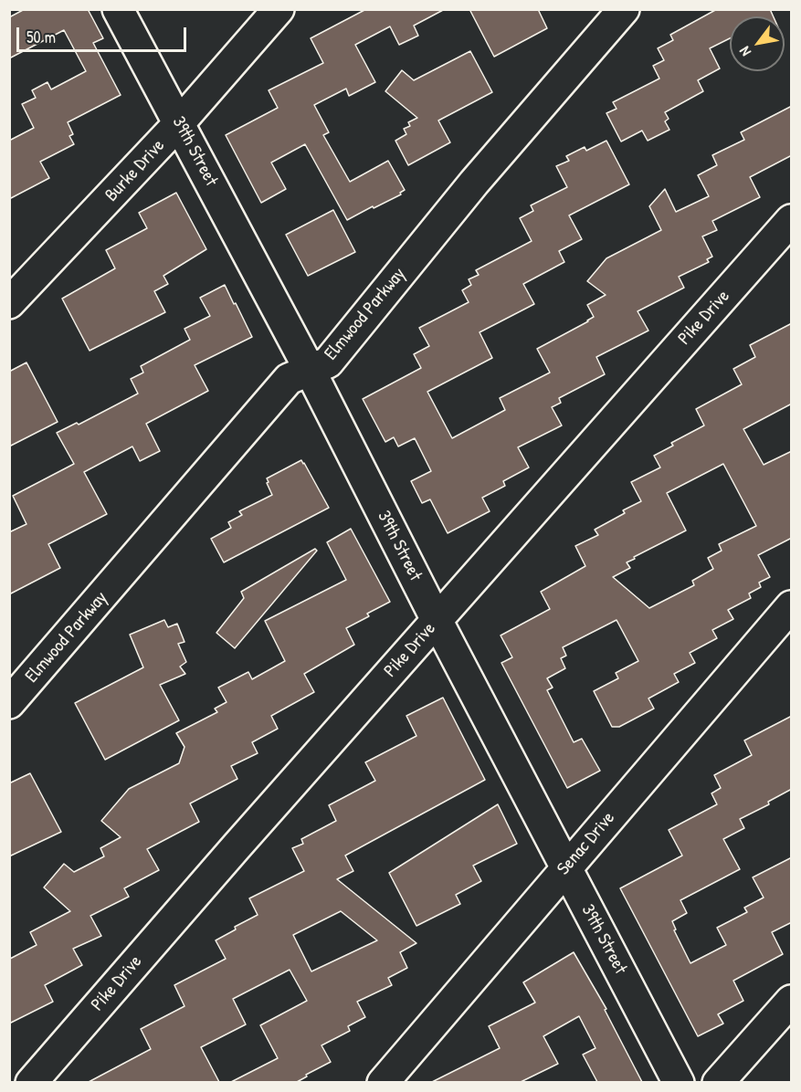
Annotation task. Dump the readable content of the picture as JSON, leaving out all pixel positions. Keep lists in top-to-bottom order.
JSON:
{
  "streets": {
    "street": [
      "39th Street",
      "Burke Drive",
      "Elmwood Parkway",
      "Pike Drive",
      "Senac Drive"
    ]
  },
  "crossings": [
    ["39th Street", "Burke Drive"],
    ["39th Street", "Elmwood Parkway"],
    ["39th Street", "Pike Drive"],
    ["39th Street", "Senac Drive"]
  ],
  "scale_bar": "50 m",
  "north": "bottom left"
}
